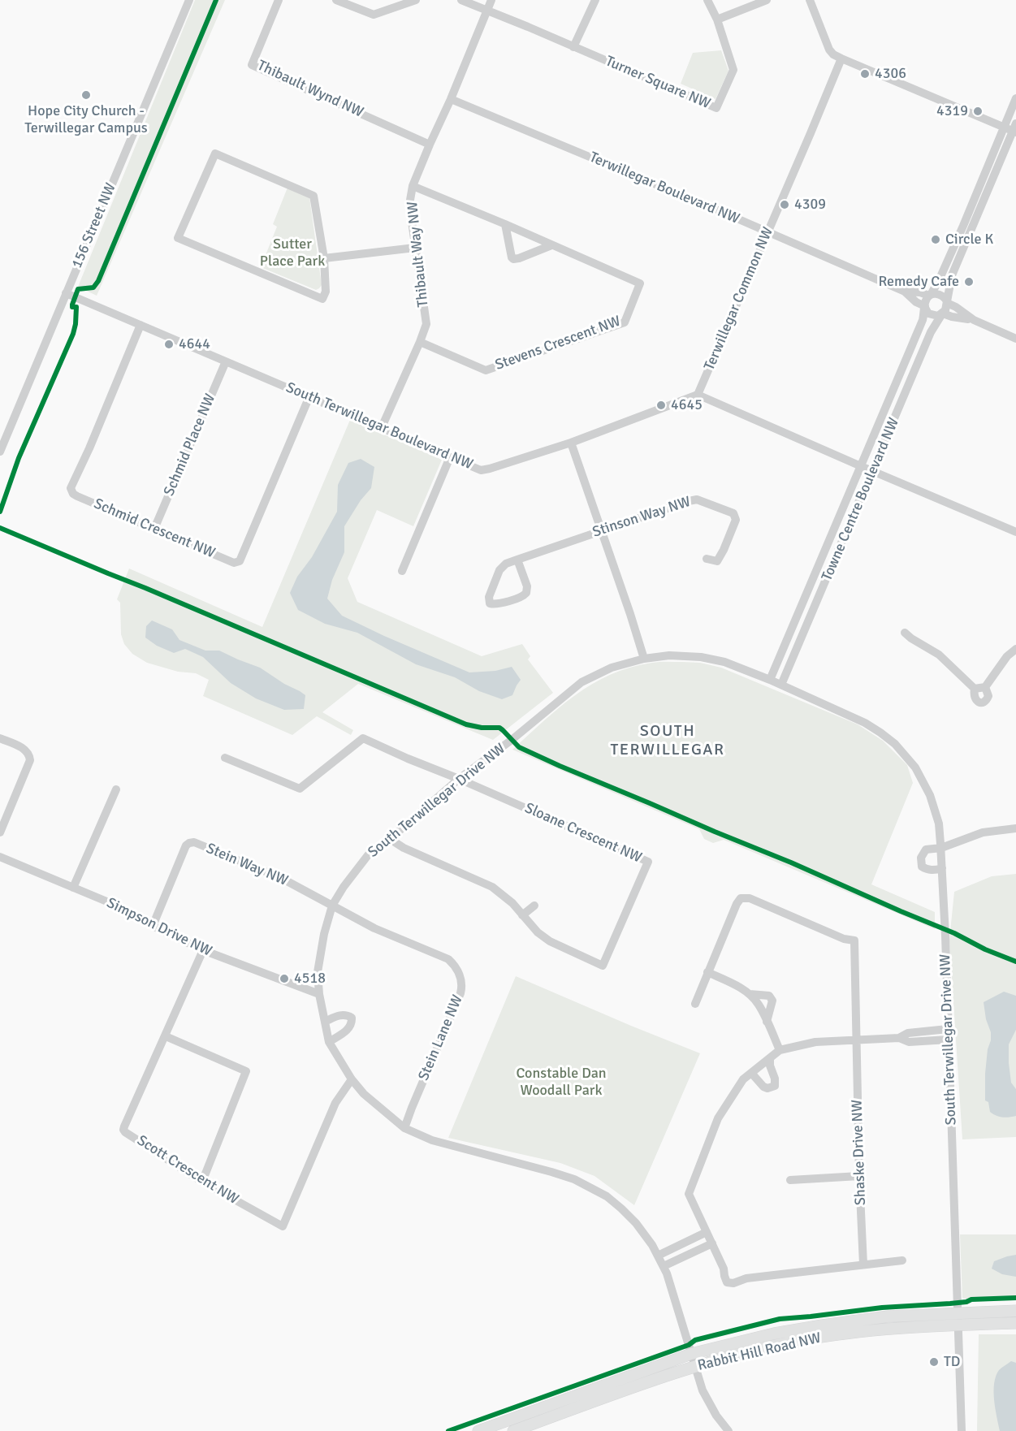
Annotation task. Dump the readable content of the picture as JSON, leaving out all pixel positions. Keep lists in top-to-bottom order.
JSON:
{
  "streets": {
    "main road": ["Rabbit Hill Road NW"],
    "street": [
      "Turner Square NW",
      "Thibault Wynd NW",
      "Terwillegar Boulevard NW",
      "156 Street NW",
      "Thibault Way NW",
      "Terwillegar Common NW",
      "Stevens Crescent NW",
      "South Terwillegar Boulevard NW",
      "Schmid Place NW",
      "Towne Centre Boulevard NW",
      "Stinson Way NW",
      "Schmid Crescent NW",
      "South Terwillegar Drive NW",
      "Sloane Crescent NW",
      "Stein Way NW",
      "Simpson Drive NW",
      "Stein Lane NW",
      "Shaske Drive NW",
      "Scott Crescent NW"
    ]
  },
  "crossings": [
    ["Turner Square NW", "Thibault Way NW"],
    ["Thibault Wynd NW", "Thibault Way NW"],
    ["Terwillegar Boulevard NW", "Thibault Way NW"],
    ["Terwillegar Boulevard NW", "Terwillegar Common NW"],
    ["Terwillegar Boulevard NW", "Towne Centre Boulevard NW"],
    ["156 Street NW", "South Terwillegar Boulevard NW"],
    ["Thibault Way NW", "Stevens Crescent NW"],
    ["Thibault Way NW", "South Terwillegar Boulevard NW"],
    ["Terwillegar Common NW", "South Terwillegar Boulevard NW"],
    ["South Terwillegar Boulevard NW", "Schmid Place NW"],
    ["South Terwillegar Boulevard NW", "Schmid Crescent NW"],
    ["Schmid Place NW", "Schmid Crescent NW"],
    ["Towne Centre Boulevard NW", "South Terwillegar Drive NW"],
    ["South Terwillegar Drive NW", "Sloane Crescent NW"],
    ["South Terwillegar Drive NW", "Stein Way NW"],
    ["South Terwillegar Drive NW", "Simpson Drive NW"],
    ["South Terwillegar Drive NW", "Stein Lane NW"],
    ["South Terwillegar Drive NW", "Scott Crescent NW"],
    ["South Terwillegar Drive NW", "Rabbit Hill Road NW"],
    ["Stein Way NW", "Simpson Drive NW"],
    ["Stein Way NW", "Stein Lane NW"],
    ["Simpson Drive NW", "Scott Crescent NW"]
  ],
  "districts": ["SOUTH TERWILLEGAR"],
  "parks": ["Sutter Place Park", "Constable Dan Woodall Park"],
  "places": [
    "4306",
    "Hope City Church - Terwillegar Campus",
    "4319",
    "4309",
    "Circle K",
    "Remedy Cafe",
    "4644",
    "4645",
    "4518",
    "TD"
  ]
}
